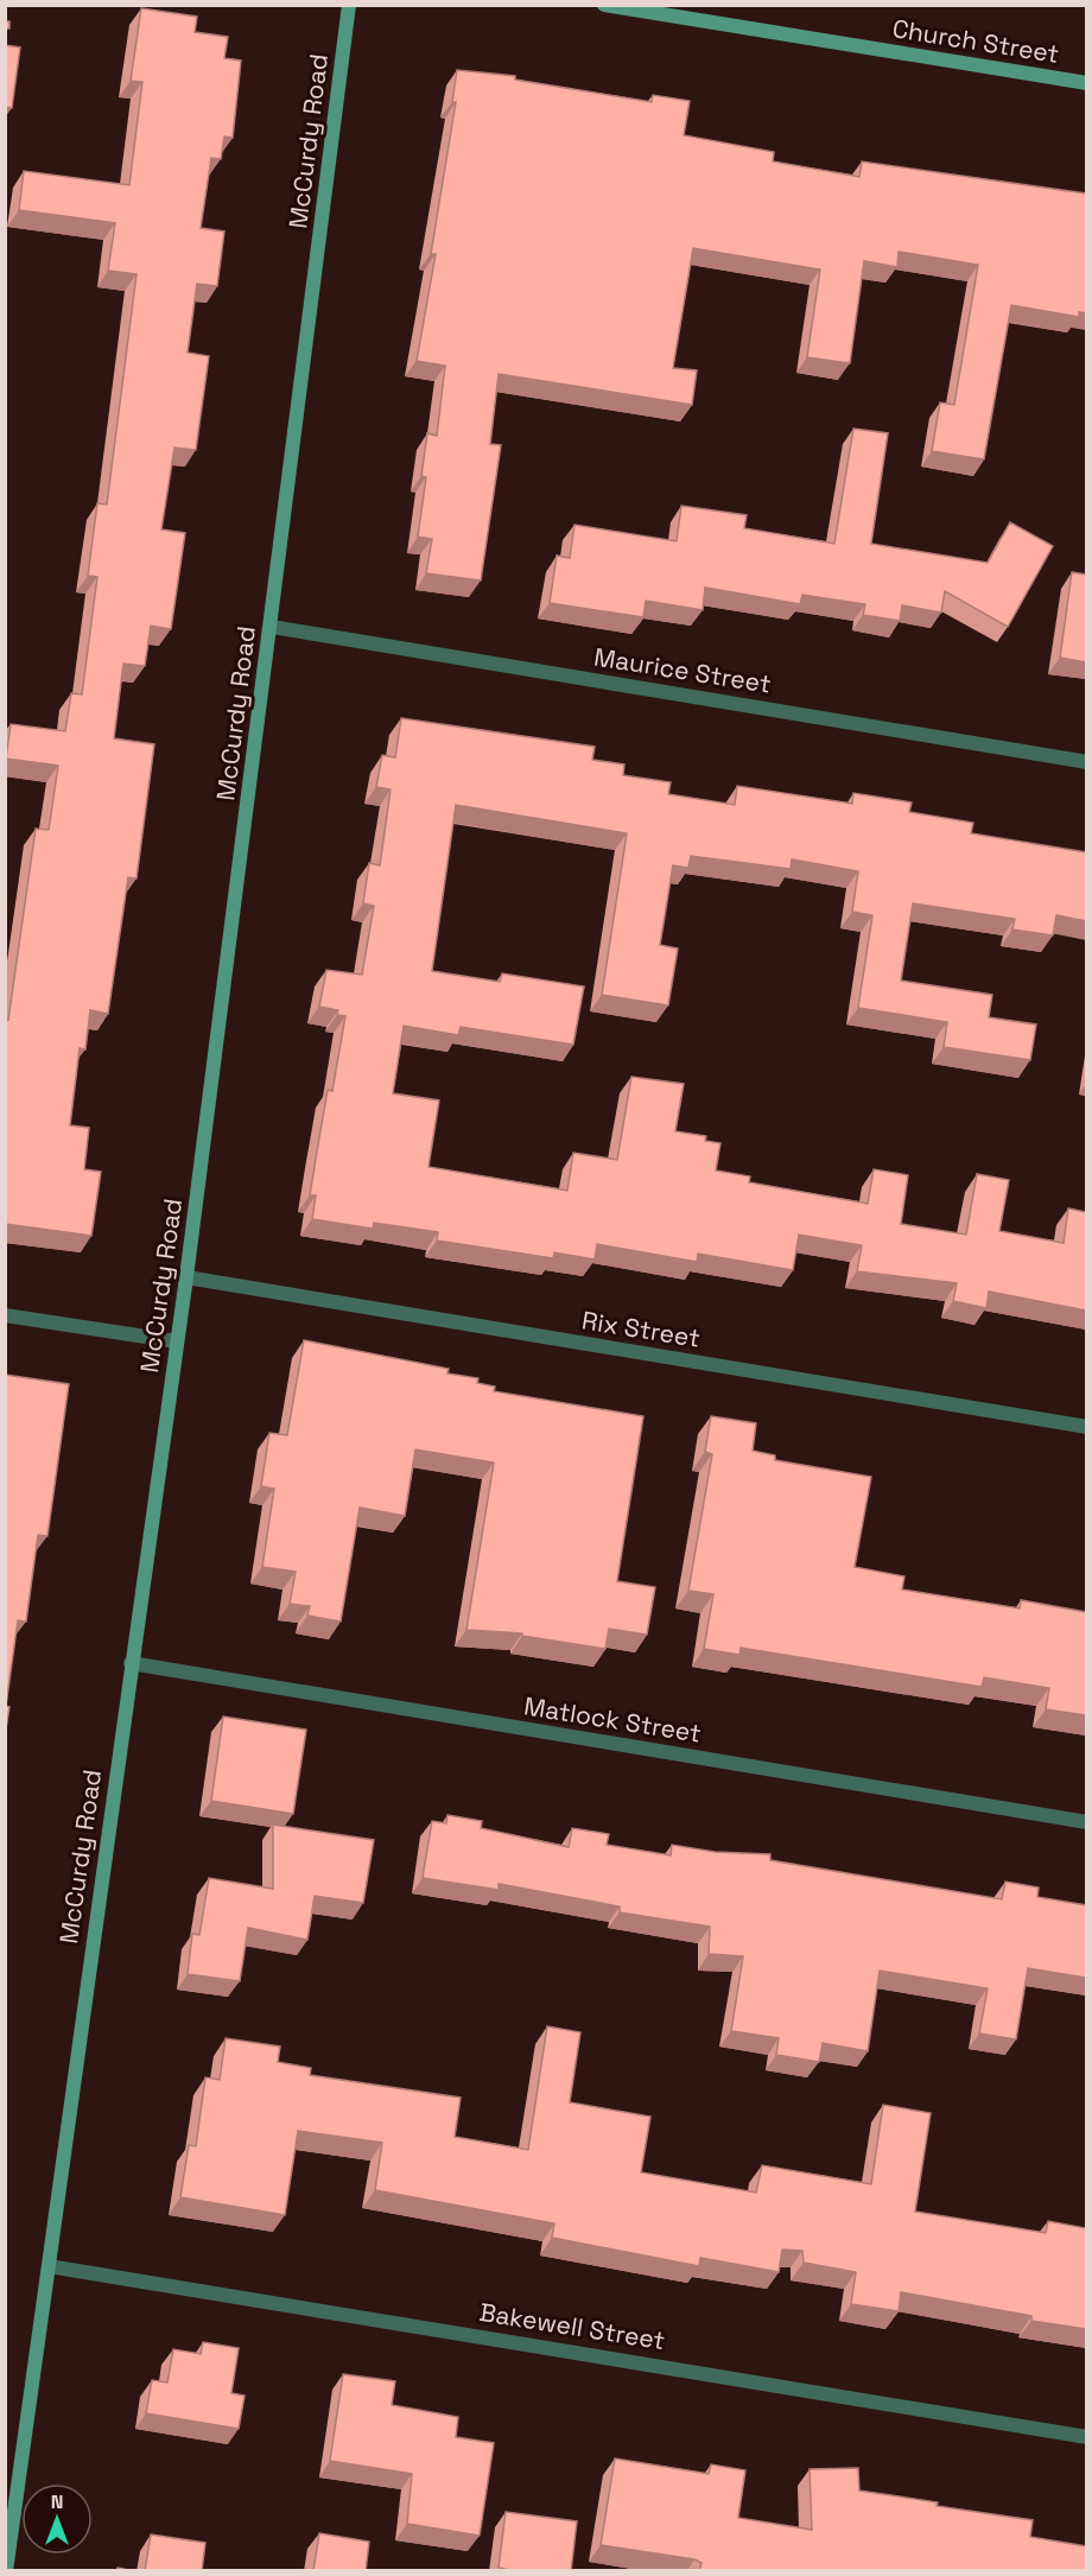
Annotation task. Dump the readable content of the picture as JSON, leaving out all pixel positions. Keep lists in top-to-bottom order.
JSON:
{
  "streets": {
    "main road": ["Church Street", "McCurdy Road"],
    "street": [
      "Maurice Street",
      "Rix Street",
      "Matlock Street",
      "Bakewell Street"
    ]
  },
  "crossings": [
    ["McCurdy Road", "Maurice Street"],
    ["McCurdy Road", "Rix Street"],
    ["McCurdy Road", "Matlock Street"],
    ["McCurdy Road", "Bakewell Street"]
  ],
  "north": "top"
}
